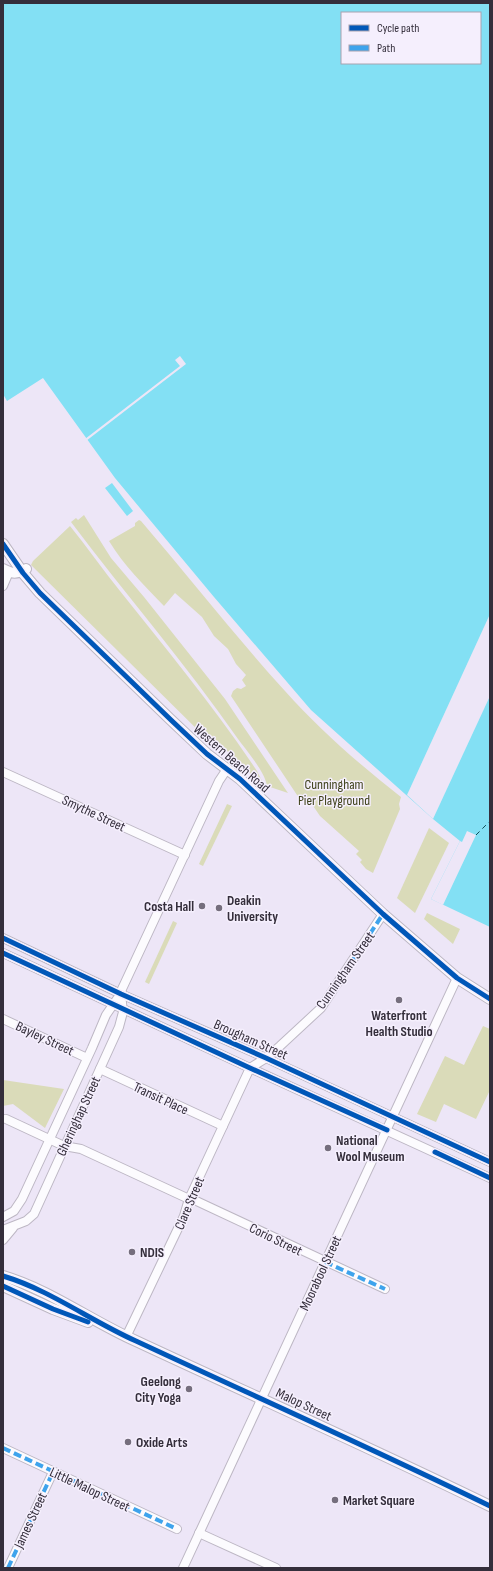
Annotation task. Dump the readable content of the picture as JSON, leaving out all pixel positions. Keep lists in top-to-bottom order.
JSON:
{
  "streets": {
    "street": [
      "Western Beach Road",
      "Smythe Street",
      "Cunningham Street",
      "Bayley Street",
      "Brougham Street",
      "Transit Place",
      "Gheringhap Street",
      "Clare Street",
      "Corio Street",
      "Moorabool Street",
      "Malop Street",
      "Little Malop Street",
      "James Street"
    ]
  },
  "crossings": [
    ["Western Beach Road", "Cunningham Street"],
    ["Western Beach Road", "Gheringhap Street"],
    ["Western Beach Road", "Moorabool Street"],
    ["Smythe Street", "Gheringhap Street"],
    ["Cunningham Street", "Brougham Street"],
    ["Cunningham Street", "Clare Street"],
    ["Bayley Street", "Gheringhap Street"],
    ["Brougham Street", "Gheringhap Street"],
    ["Brougham Street", "Clare Street"],
    ["Brougham Street", "Moorabool Street"],
    ["Transit Place", "Gheringhap Street"],
    ["Transit Place", "Clare Street"],
    ["Gheringhap Street", "Corio Street"],
    ["Clare Street", "Corio Street"],
    ["Clare Street", "Malop Street"],
    ["Corio Street", "Moorabool Street"],
    ["Moorabool Street", "Malop Street"],
    ["Little Malop Street", "James Street"]
  ],
  "parks": ["Cunningham Pier Playground"],
  "places": [
    "Costa Hall",
    "Deakin University",
    "Waterfront Health Studio",
    "National Wool Museum",
    "NDIS",
    "Geelong City Yoga",
    "Oxide Arts",
    "Market Square"
  ],
  "legend": ["Cycle path", "Path"]
}
